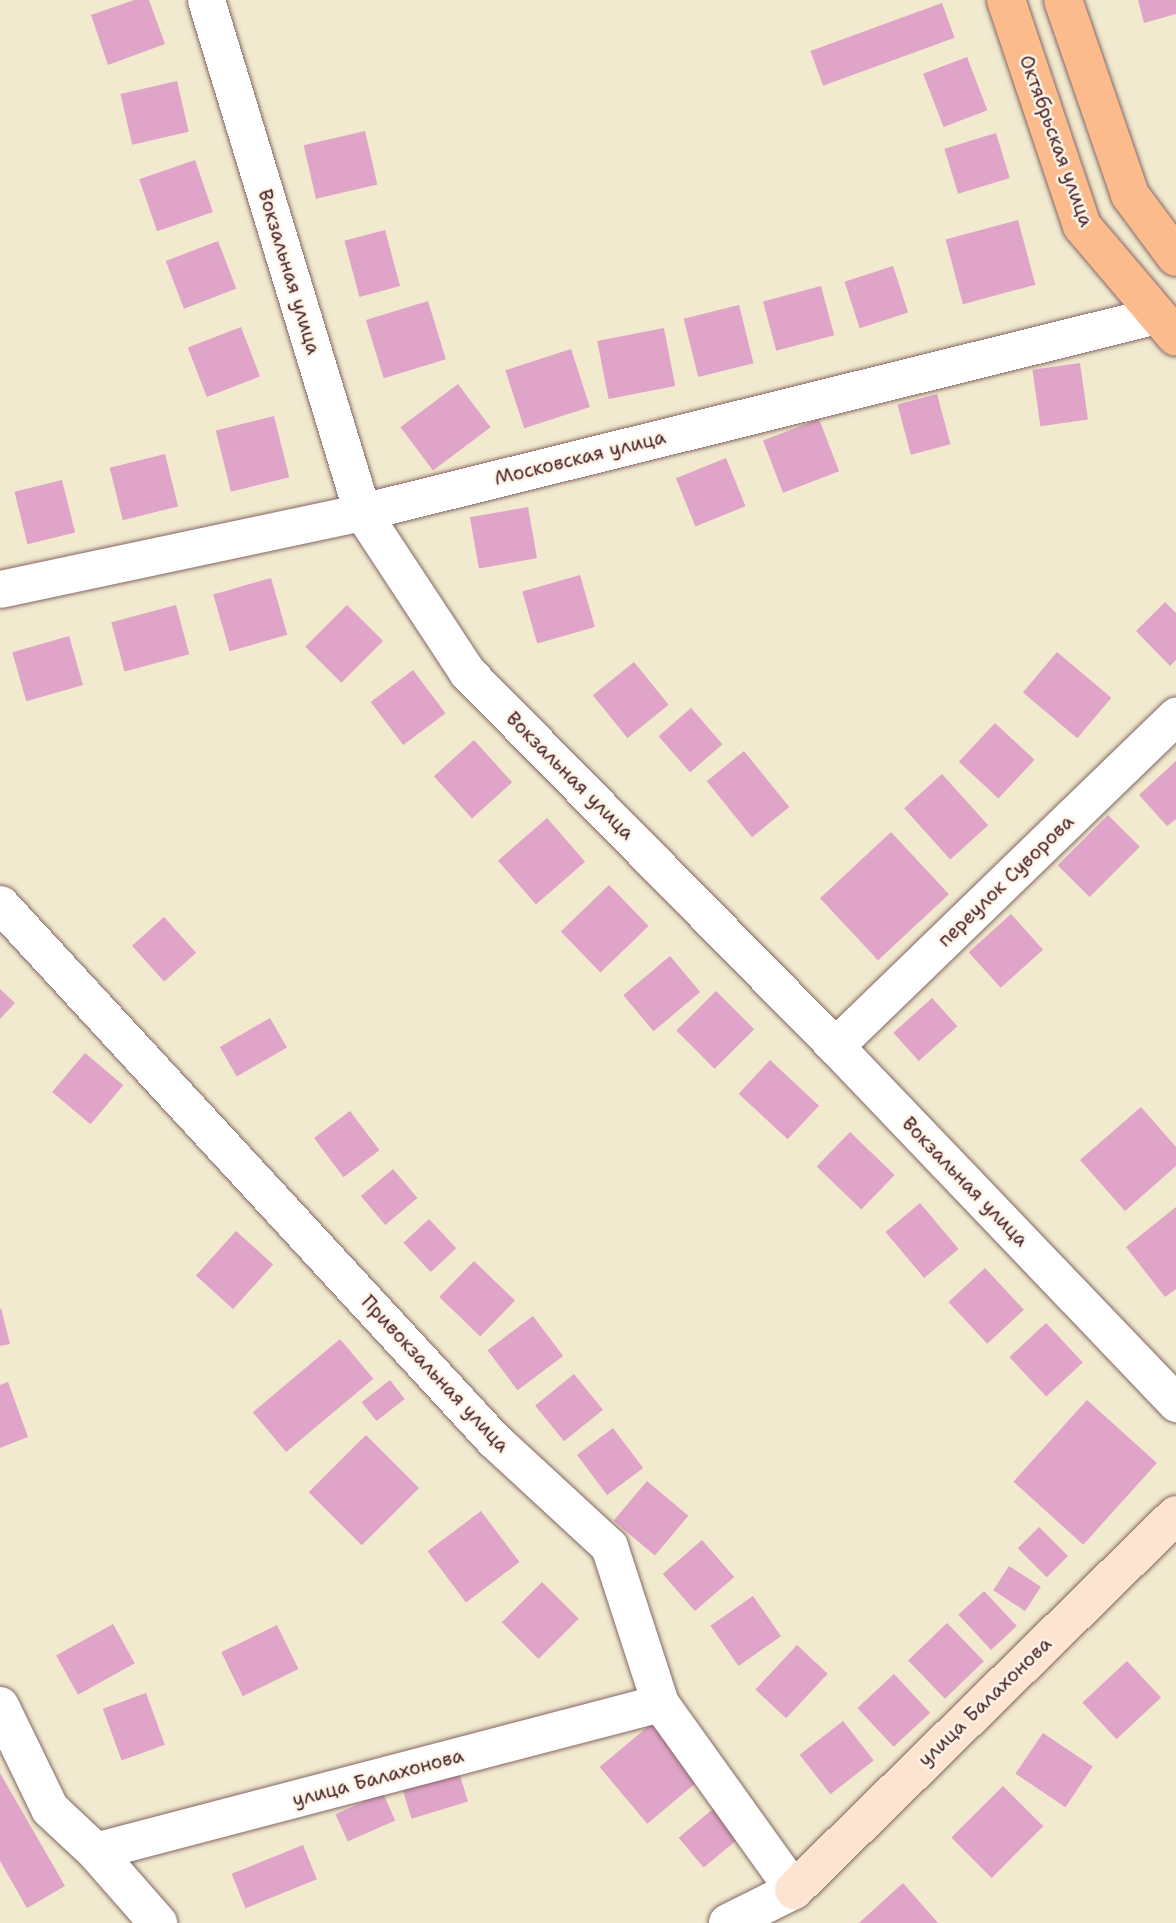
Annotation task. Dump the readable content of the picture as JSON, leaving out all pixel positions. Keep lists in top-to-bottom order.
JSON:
{
  "streets": {
    "main road": ["Октябрьская улица", "улица Балахонова"],
    "street": [
      "Вокзальная улица",
      "Московская улица",
      "переулок Суворова",
      "Привокзальная улица"
    ]
  },
  "crossings": [
    ["Октябрьская улица", "Московская улица"],
    ["Вокзальная улица", "Московская улица"],
    ["Вокзальная улица", "переулок Суворова"],
    ["Привокзальная улица", "улица Балахонова"]
  ]
}
